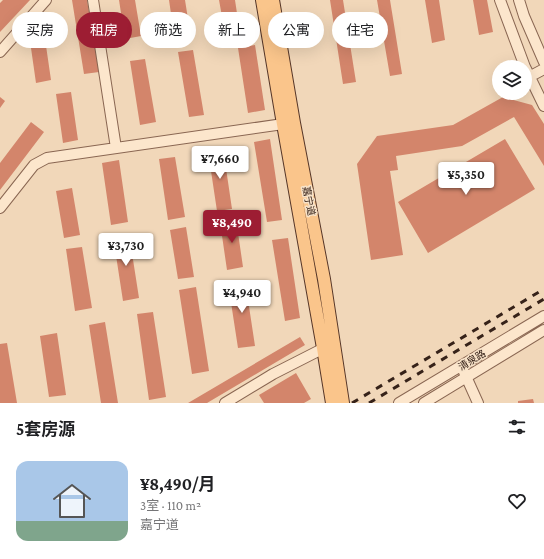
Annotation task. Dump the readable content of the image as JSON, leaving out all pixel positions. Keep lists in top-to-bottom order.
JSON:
{
  "streets": {
    "main road": ["嘉宁道"],
    "street": ["清泉路"]
  },
  "page": {
    "chip": [
      "买房",
      "租房",
      "筛选",
      "新上",
      "公寓",
      "住宅"
    ],
    "price": [
      "¥7,660",
      "¥5,350",
      "¥8,490",
      "¥3,730",
      "¥4,940"
    ],
    "heading": "5套房源",
    "list": [
      {
        "name": "¥8,490/月",
        "note": "3室 · 110 m² · 嘉宁道"
      }
    ]
  }
}
